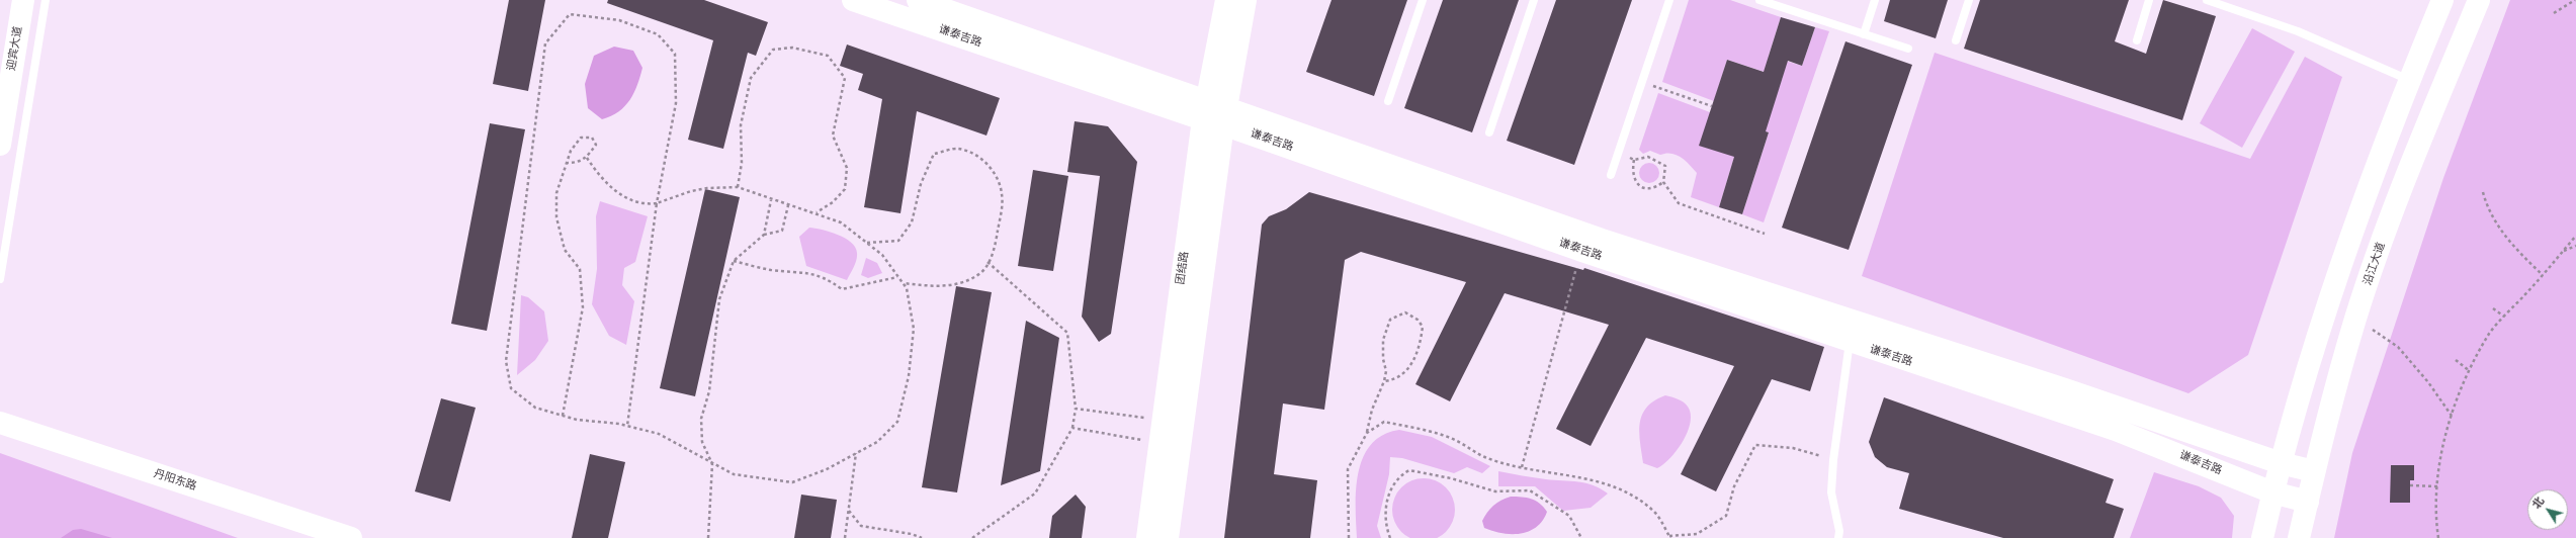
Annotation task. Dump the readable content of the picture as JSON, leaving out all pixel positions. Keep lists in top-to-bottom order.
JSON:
{
  "streets": {
    "street": [
      "谦泰吉路",
      "迎宾大道",
      "沿江大道",
      "团结路",
      "丹阳东路"
    ]
  },
  "crossings": [
    ["谦泰吉路", "沿江大道"],
    ["谦泰吉路", "团结路"]
  ],
  "north": "top left"
}
